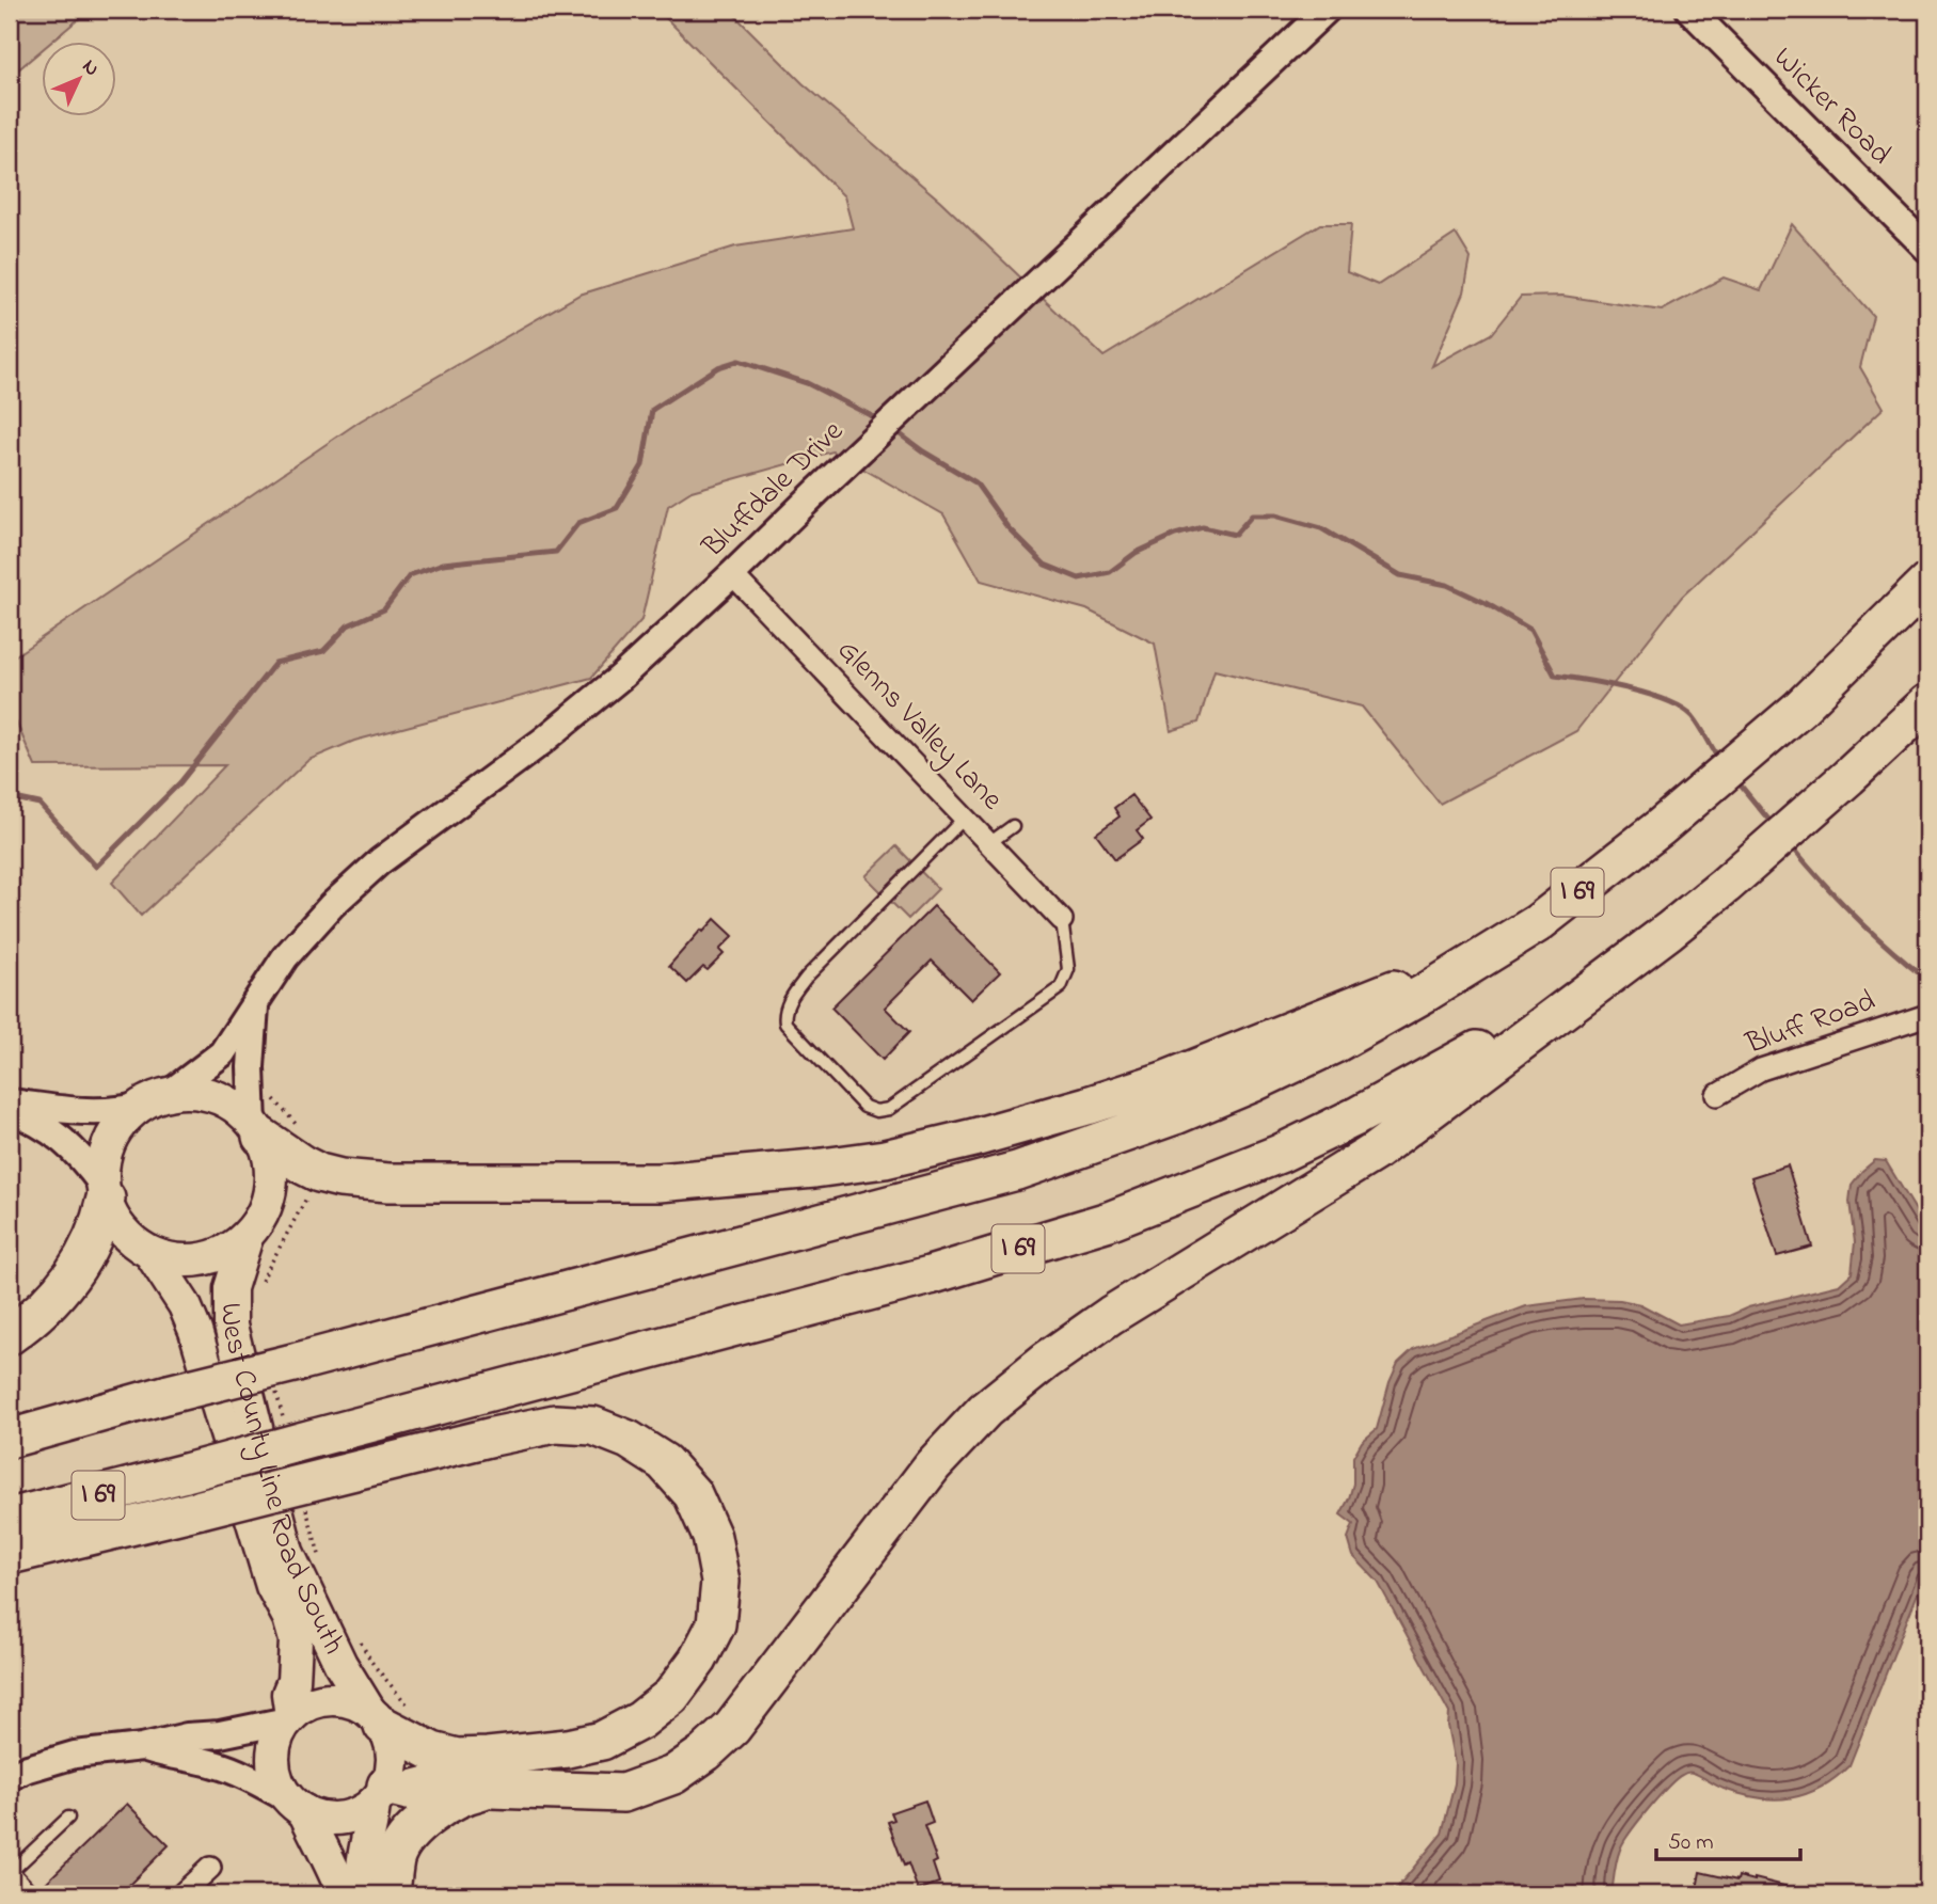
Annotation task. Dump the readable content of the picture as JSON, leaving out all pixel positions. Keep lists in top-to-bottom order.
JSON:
{
  "streets": {
    "highway": ["I 69"],
    "main road": ["West County Line Road South"],
    "street": [
      "Wicker Road",
      "Bluffdale Drive",
      "Glenns Valley Lane",
      "Bluff Road"
    ]
  },
  "crossings": [
    ["Bluffdale Drive", "Glenns Valley Lane"],
    ["Bluffdale Drive", "West County Line Road South"]
  ],
  "scale_bar": "50 m",
  "north": "top right"
}
